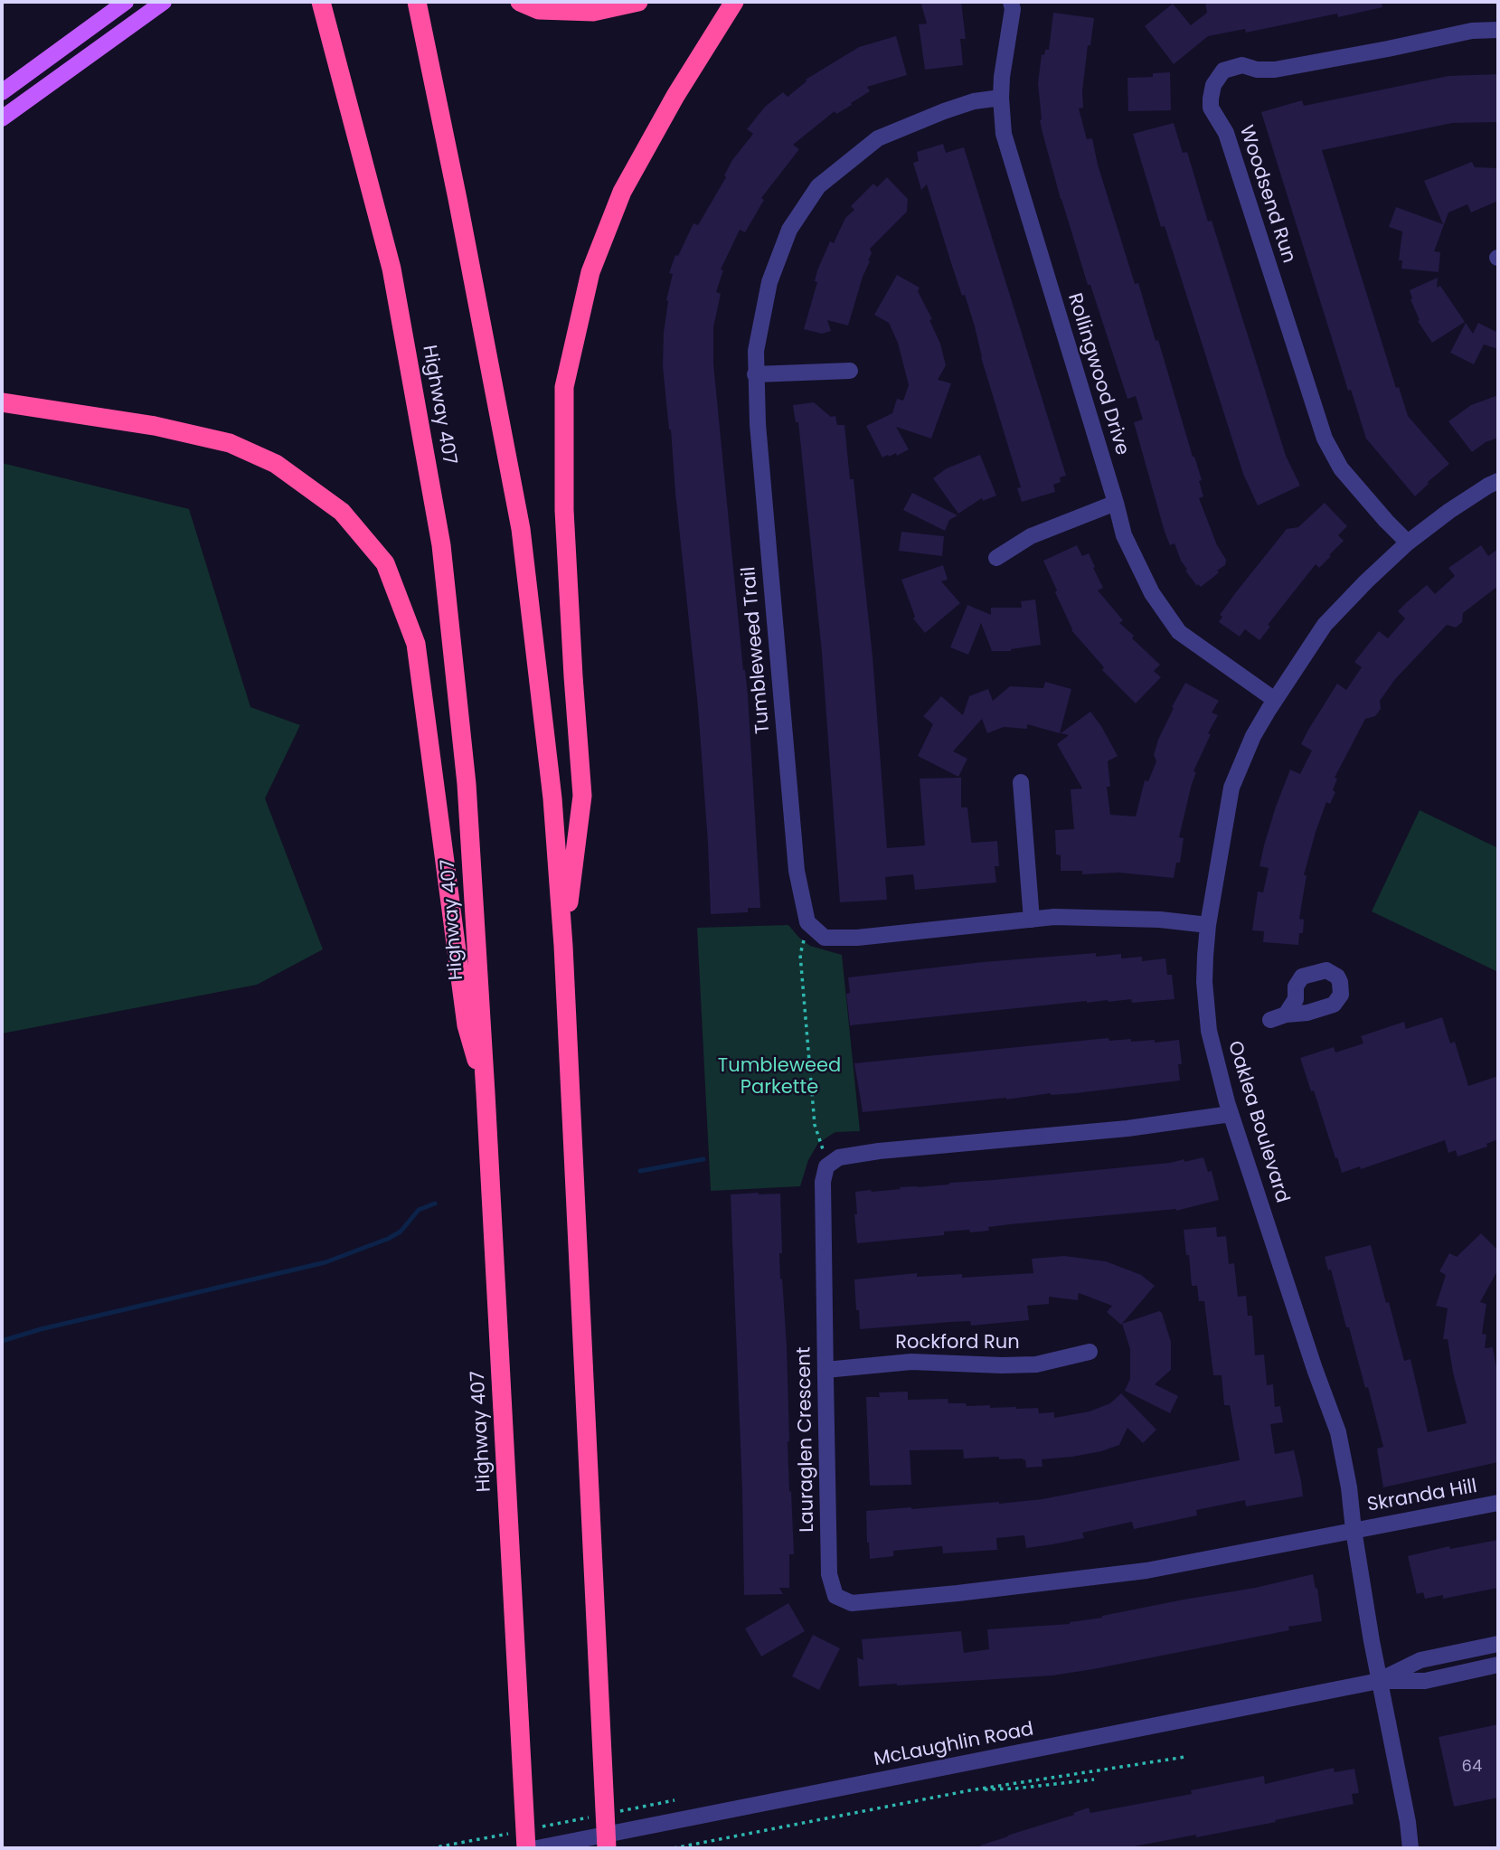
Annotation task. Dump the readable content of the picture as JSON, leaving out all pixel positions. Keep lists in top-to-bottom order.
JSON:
{
  "streets": {
    "highway": ["Highway 407"],
    "street": [
      "Woodsend Run",
      "Rollingwood Drive",
      "Tumbleweed Trail",
      "Oaklea Boulevard",
      "Rockford Run",
      "Lauraglen Crescent",
      "Skranda Hill",
      "McLaughlin Road"
    ]
  },
  "crossings": [
    ["Woodsend Run", "Oaklea Boulevard"],
    ["Rollingwood Drive", "Tumbleweed Trail"],
    ["Rollingwood Drive", "Oaklea Boulevard"],
    ["Oaklea Boulevard", "Lauraglen Crescent"],
    ["Oaklea Boulevard", "Skranda Hill"],
    ["Oaklea Boulevard", "McLaughlin Road"],
    ["Rockford Run", "Lauraglen Crescent"],
    ["Lauraglen Crescent", "Skranda Hill"]
  ],
  "parks": ["Tumbleweed Parkette"],
  "house_numbers": ["64"]
}
